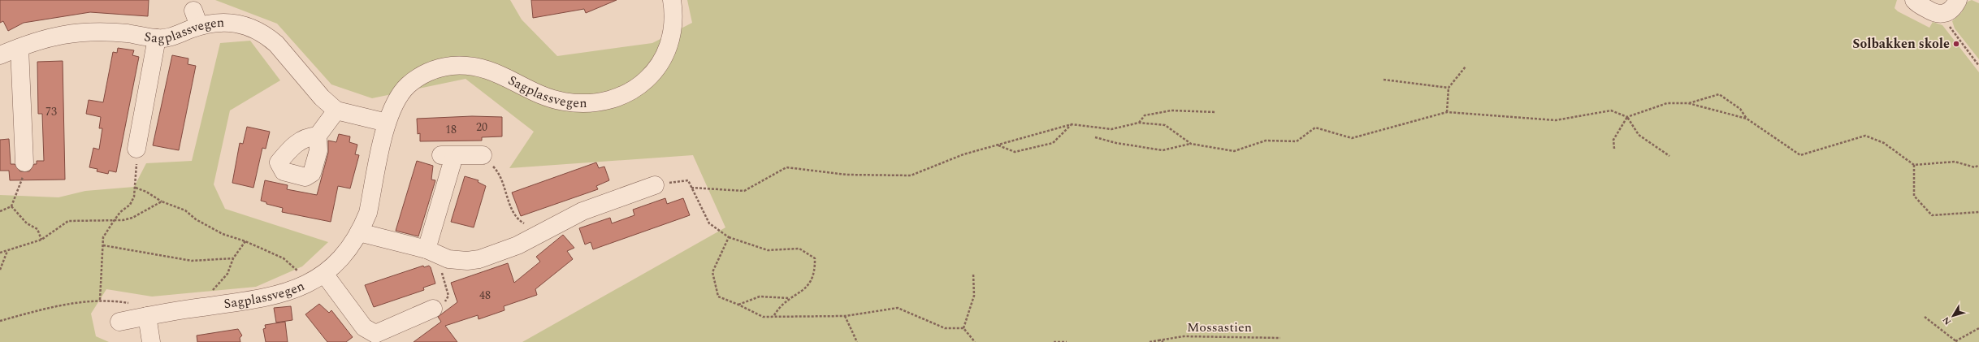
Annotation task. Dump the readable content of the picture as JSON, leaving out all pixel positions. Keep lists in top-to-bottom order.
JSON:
{
  "streets": {
    "street": ["Sagplassvegen"],
    "path": ["Mossastien"]
  },
  "places": ["Solbakken skole"],
  "house_numbers": [
    "73",
    "20",
    "18",
    "48"
  ],
  "north": "bottom left"
}
